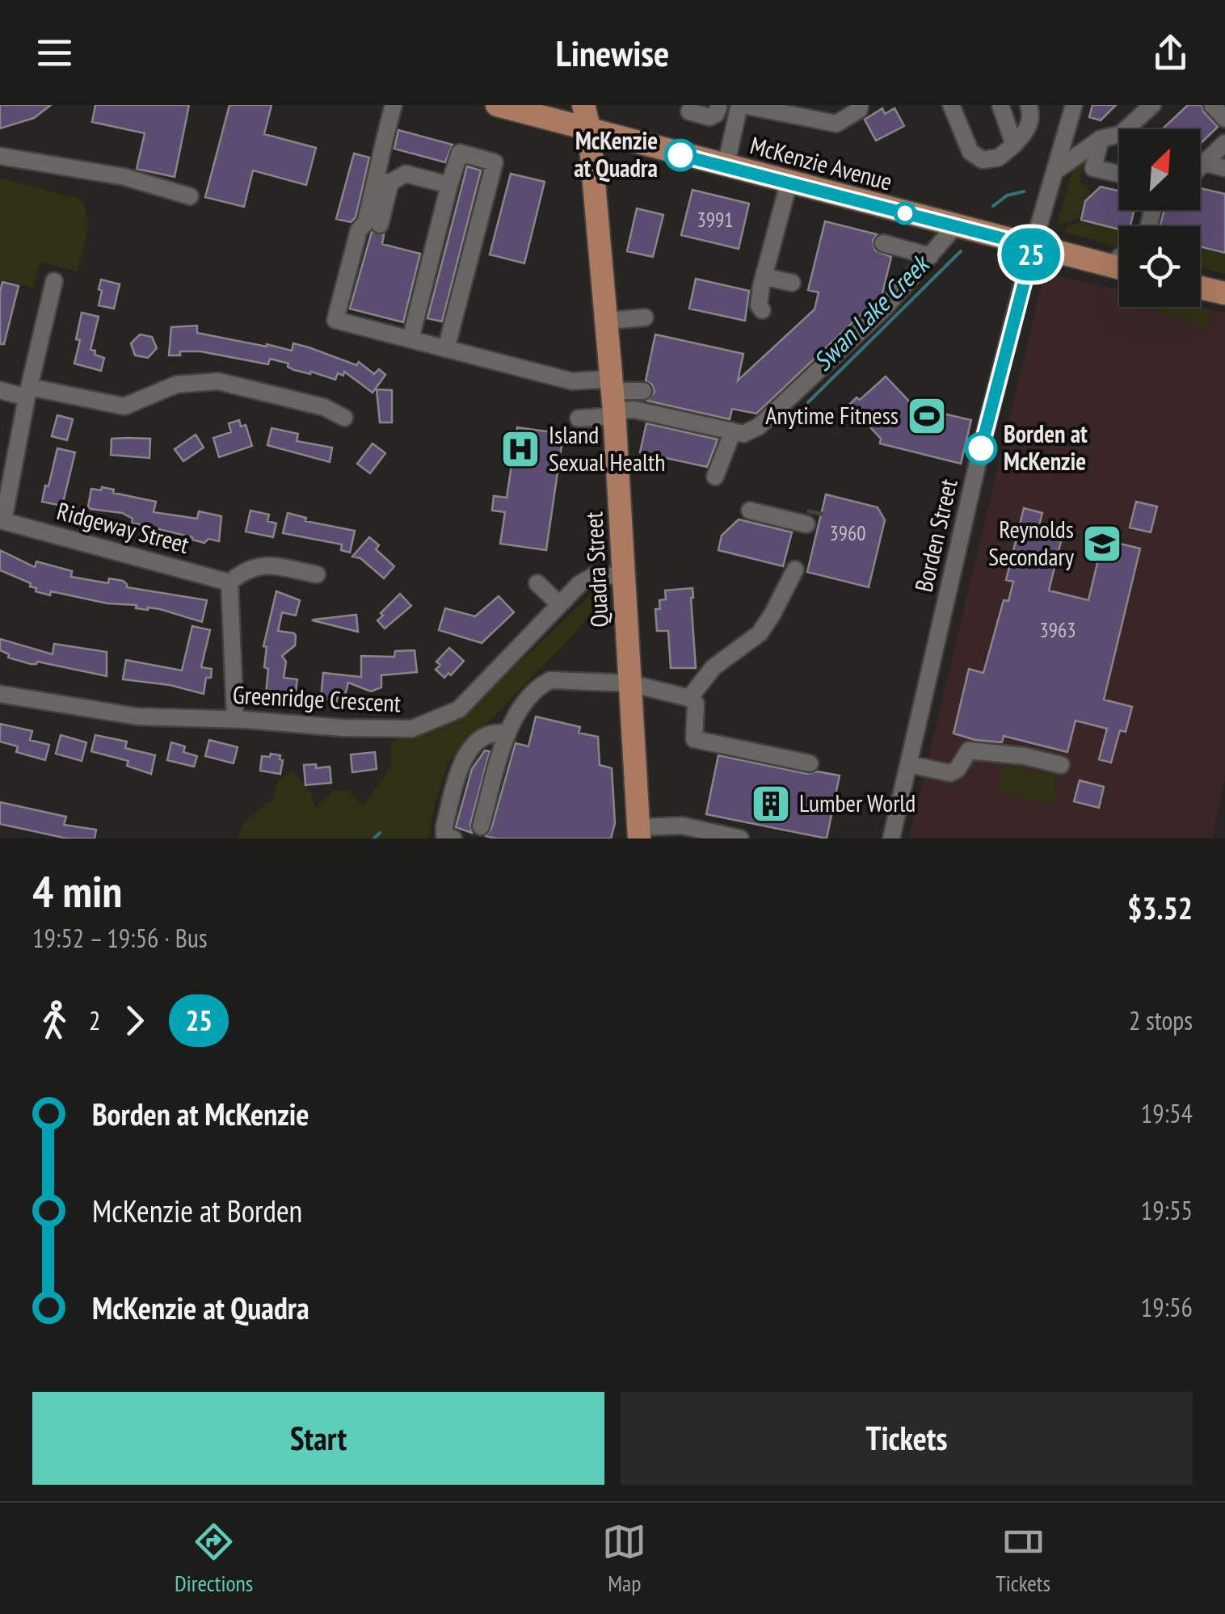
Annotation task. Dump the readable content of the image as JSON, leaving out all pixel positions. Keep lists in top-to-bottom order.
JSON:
{
  "streets": {
    "main road": ["McKenzie Avenue", "Quadra Street"],
    "street": ["Ridgeway Street", "Borden Street", "Greenridge Crescent"]
  },
  "crossings": [
    ["McKenzie Avenue", "Borden Street"],
    ["McKenzie Avenue", "Quadra Street"],
    ["Quadra Street", "Greenridge Crescent"]
  ],
  "water": ["Swan Lake Creek"],
  "places": {
    "other": ["McKenzie at Quadra", "Borden at McKenzie"],
    "sports": ["Anytime Fitness"],
    "hospital": ["Island Sexual Health"],
    "school or university": ["Reynolds Secondary"],
    "building": ["Lumber World"]
  },
  "lines": ["bus line 25"],
  "house_numbers": ["3991", "3960", "3963"],
  "north": "top right",
  "page": {
    "header": "Linewise",
    "on_map": "25",
    "heading": ["4 min", "19:52 – 19:56 · Bus", "$3.52"],
    "legs": ["2", "25", "2 stops"],
    "list": [
      {
        "name": "Borden at McKenzie",
        "value": "19:54"
      },
      {
        "name": "McKenzie at Borden",
        "value": "19:55"
      },
      {
        "name": "McKenzie at Quadra",
        "value": "19:56"
      }
    ],
    "buttons": ["Start", "Tickets"],
    "tabs": ["Directions", "Map", "Tickets"]
  }
}
